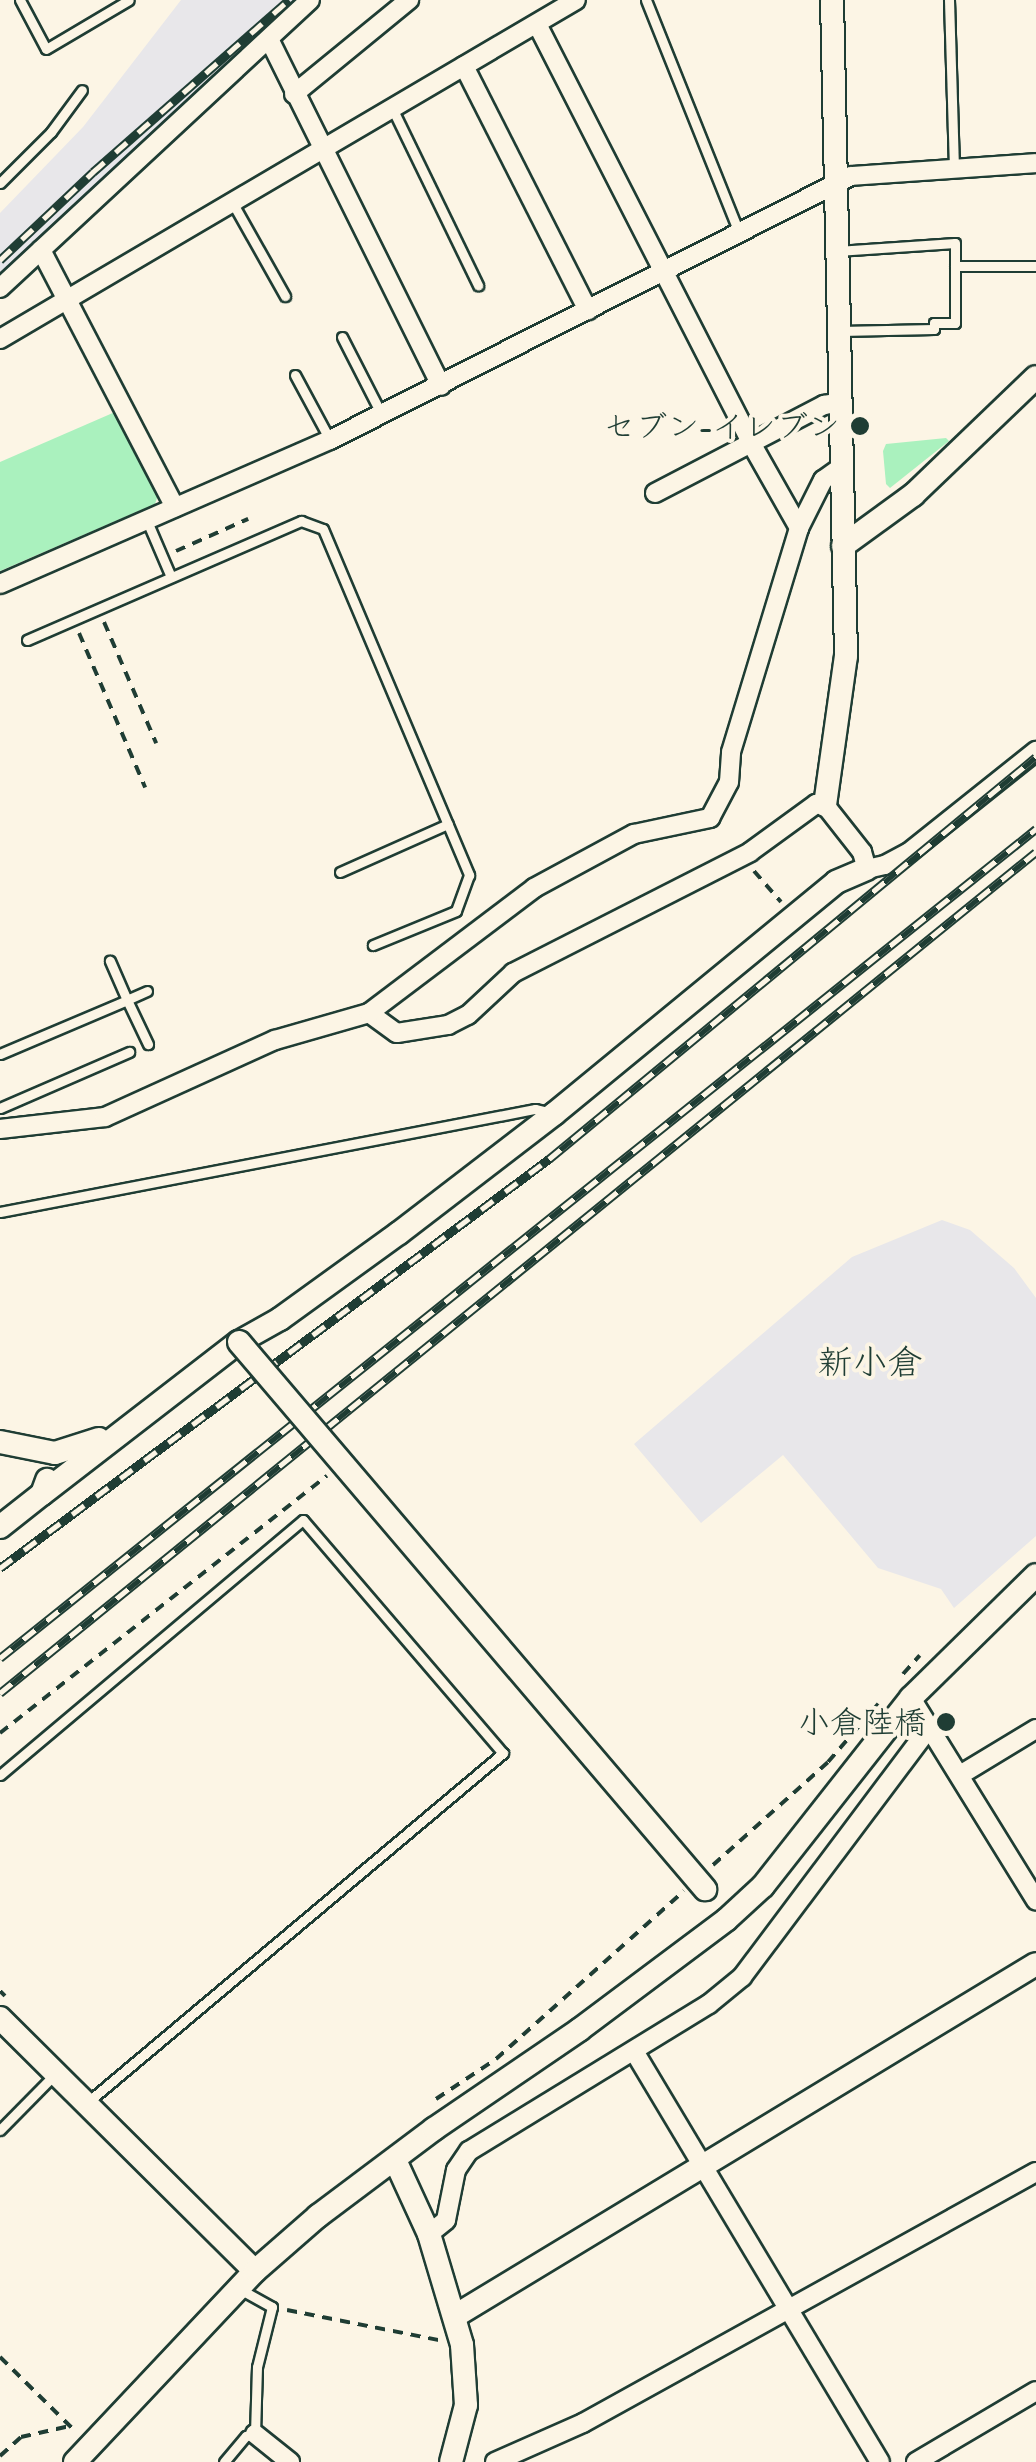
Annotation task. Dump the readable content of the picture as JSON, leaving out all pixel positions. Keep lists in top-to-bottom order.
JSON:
{
  "districts": ["新小倉"],
  "places": ["セブン-イレブン", "小倉陸橋"]
}
